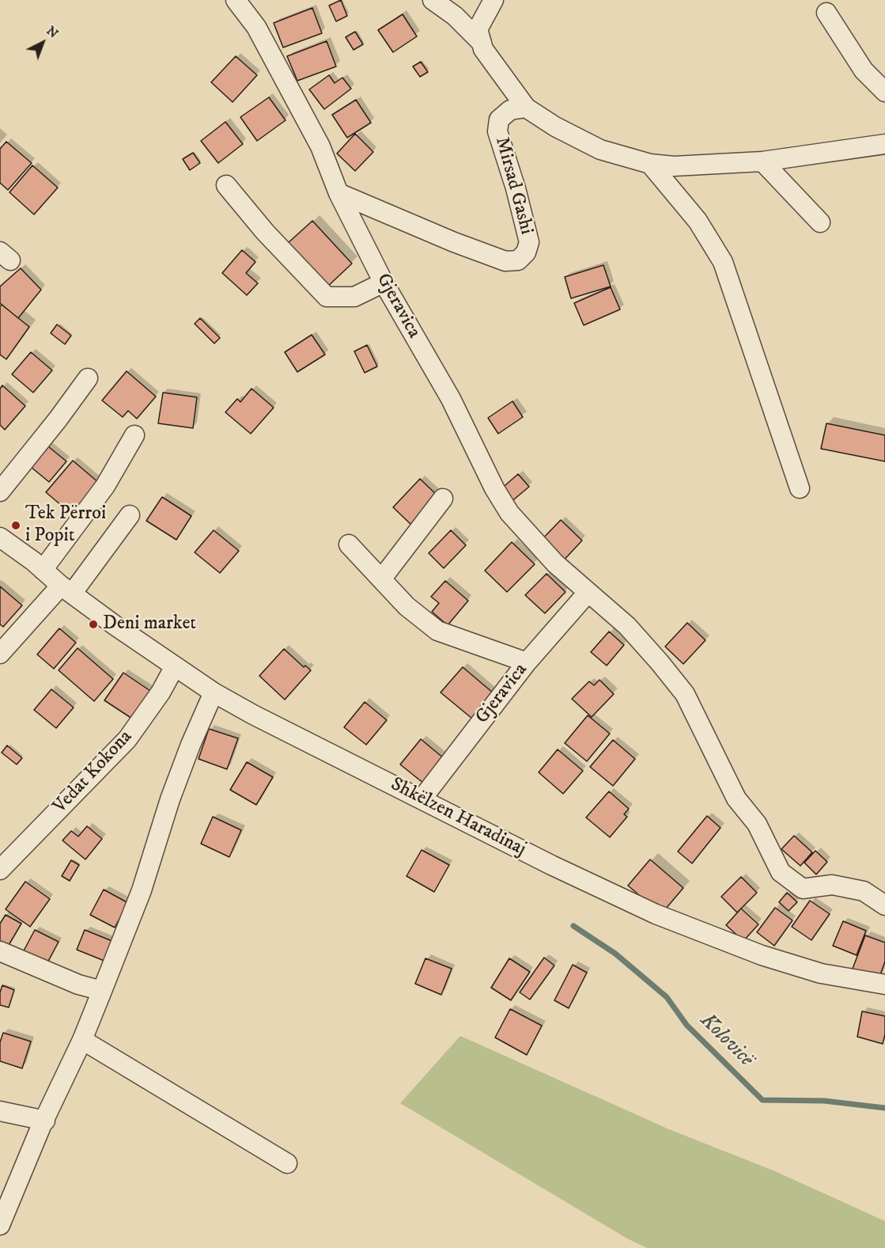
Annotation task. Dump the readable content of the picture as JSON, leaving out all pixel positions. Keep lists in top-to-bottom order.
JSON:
{
  "streets": {
    "street": [
      "Mirsad Gashi",
      "Gjeravica",
      "Vedat Kokona",
      "Shkëlzen Haradinaj"
    ]
  },
  "crossings": [
    ["Mirsad Gashi", "Gjeravica"],
    ["Gjeravica", "Shkëlzen Haradinaj"],
    ["Vedat Kokona", "Shkëlzen Haradinaj"]
  ],
  "water": ["Kolovicë"],
  "places": ["Tek Përroi i Popit", "Deni market"],
  "north": "top right"
}
